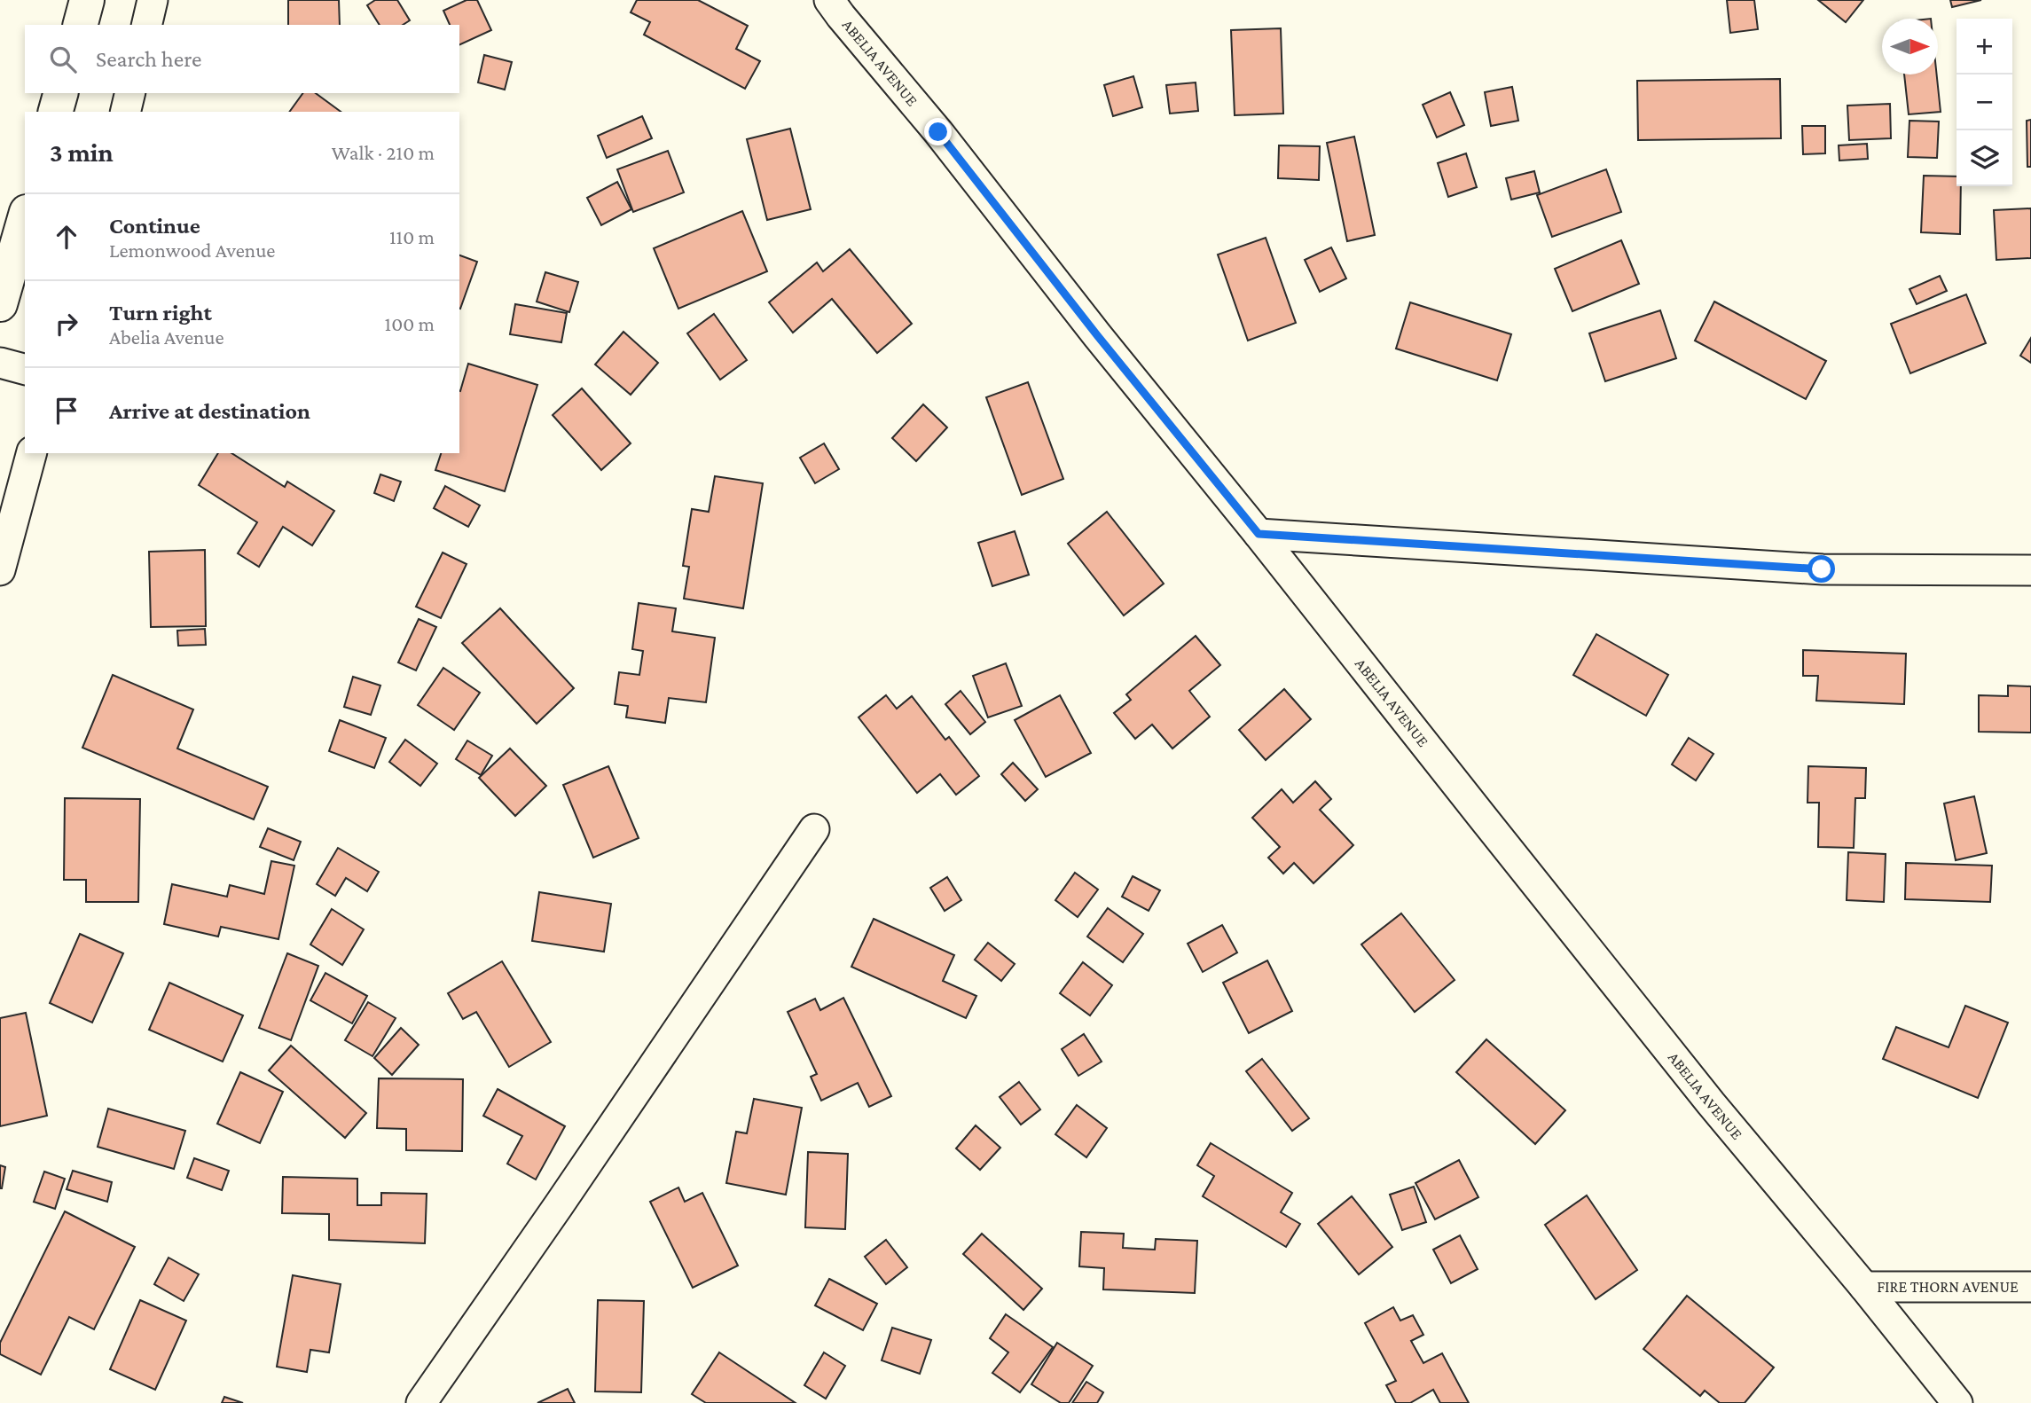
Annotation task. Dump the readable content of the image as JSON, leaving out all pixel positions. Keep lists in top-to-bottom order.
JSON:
{
  "streets": {
    "street": ["ABELIA AVENUE", "FIRE THORN AVENUE"]
  },
  "crossings": [
    ["ABELIA AVENUE", "FIRE THORN AVENUE"]
  ],
  "north": "right",
  "page": {
    "map_buttons": ["+", "−"],
    "search": "Search here",
    "heading": ["3 min", "Walk · 210 m"],
    "list": [
      ["Continue", "Lemonwood Avenue", "110 m"],
      ["Turn right", "Abelia Avenue", "100 m"],
      "Arrive at destination"
    ]
  }
}
